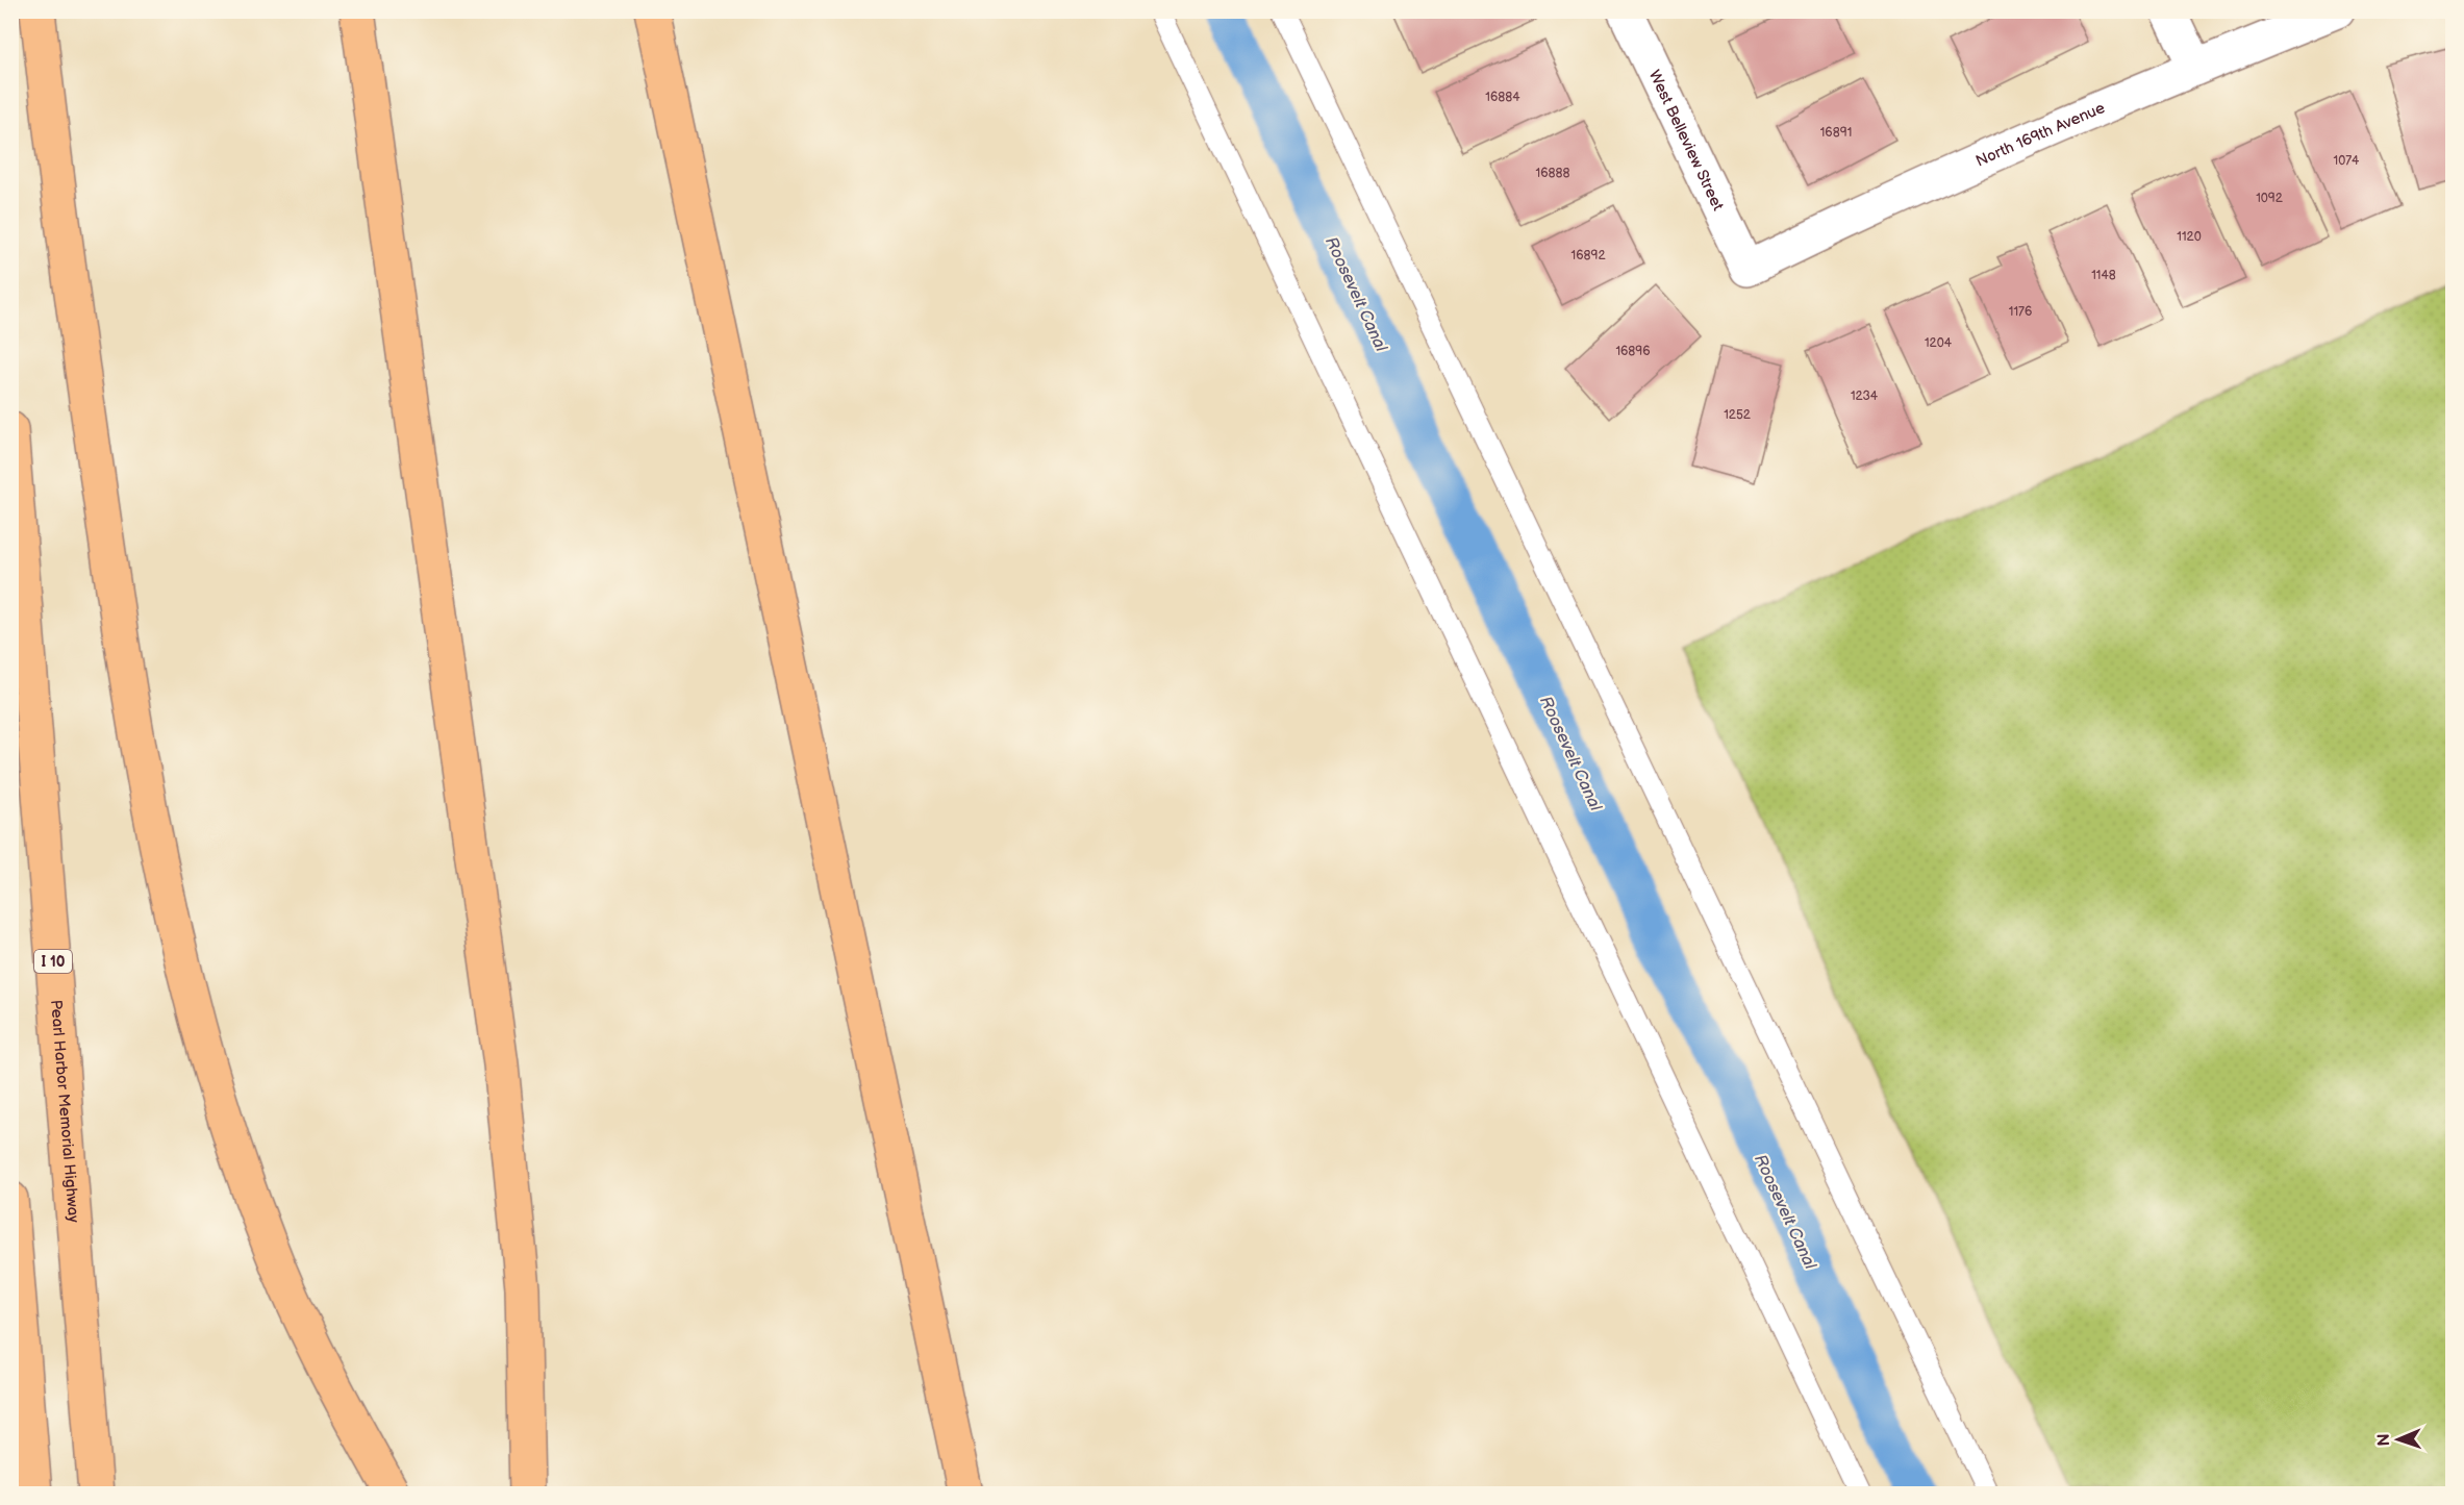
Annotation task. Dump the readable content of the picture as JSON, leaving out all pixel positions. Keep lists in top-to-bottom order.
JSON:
{
  "streets": {
    "main road": ["I 10", "Pearl Harbor Memorial Highway"],
    "street": ["North 169th Avenue", "West Belleview Street"]
  },
  "crossings": [
    ["North 169th Avenue", "West Belleview Street"]
  ],
  "water": ["Roosevelt Canal"],
  "house_numbers": [
    "16884",
    "16891",
    "1074",
    "16888",
    "1092",
    "1120",
    "16892",
    "1148",
    "1176",
    "1204",
    "16896",
    "1234",
    "1252"
  ],
  "north": "left"
}
